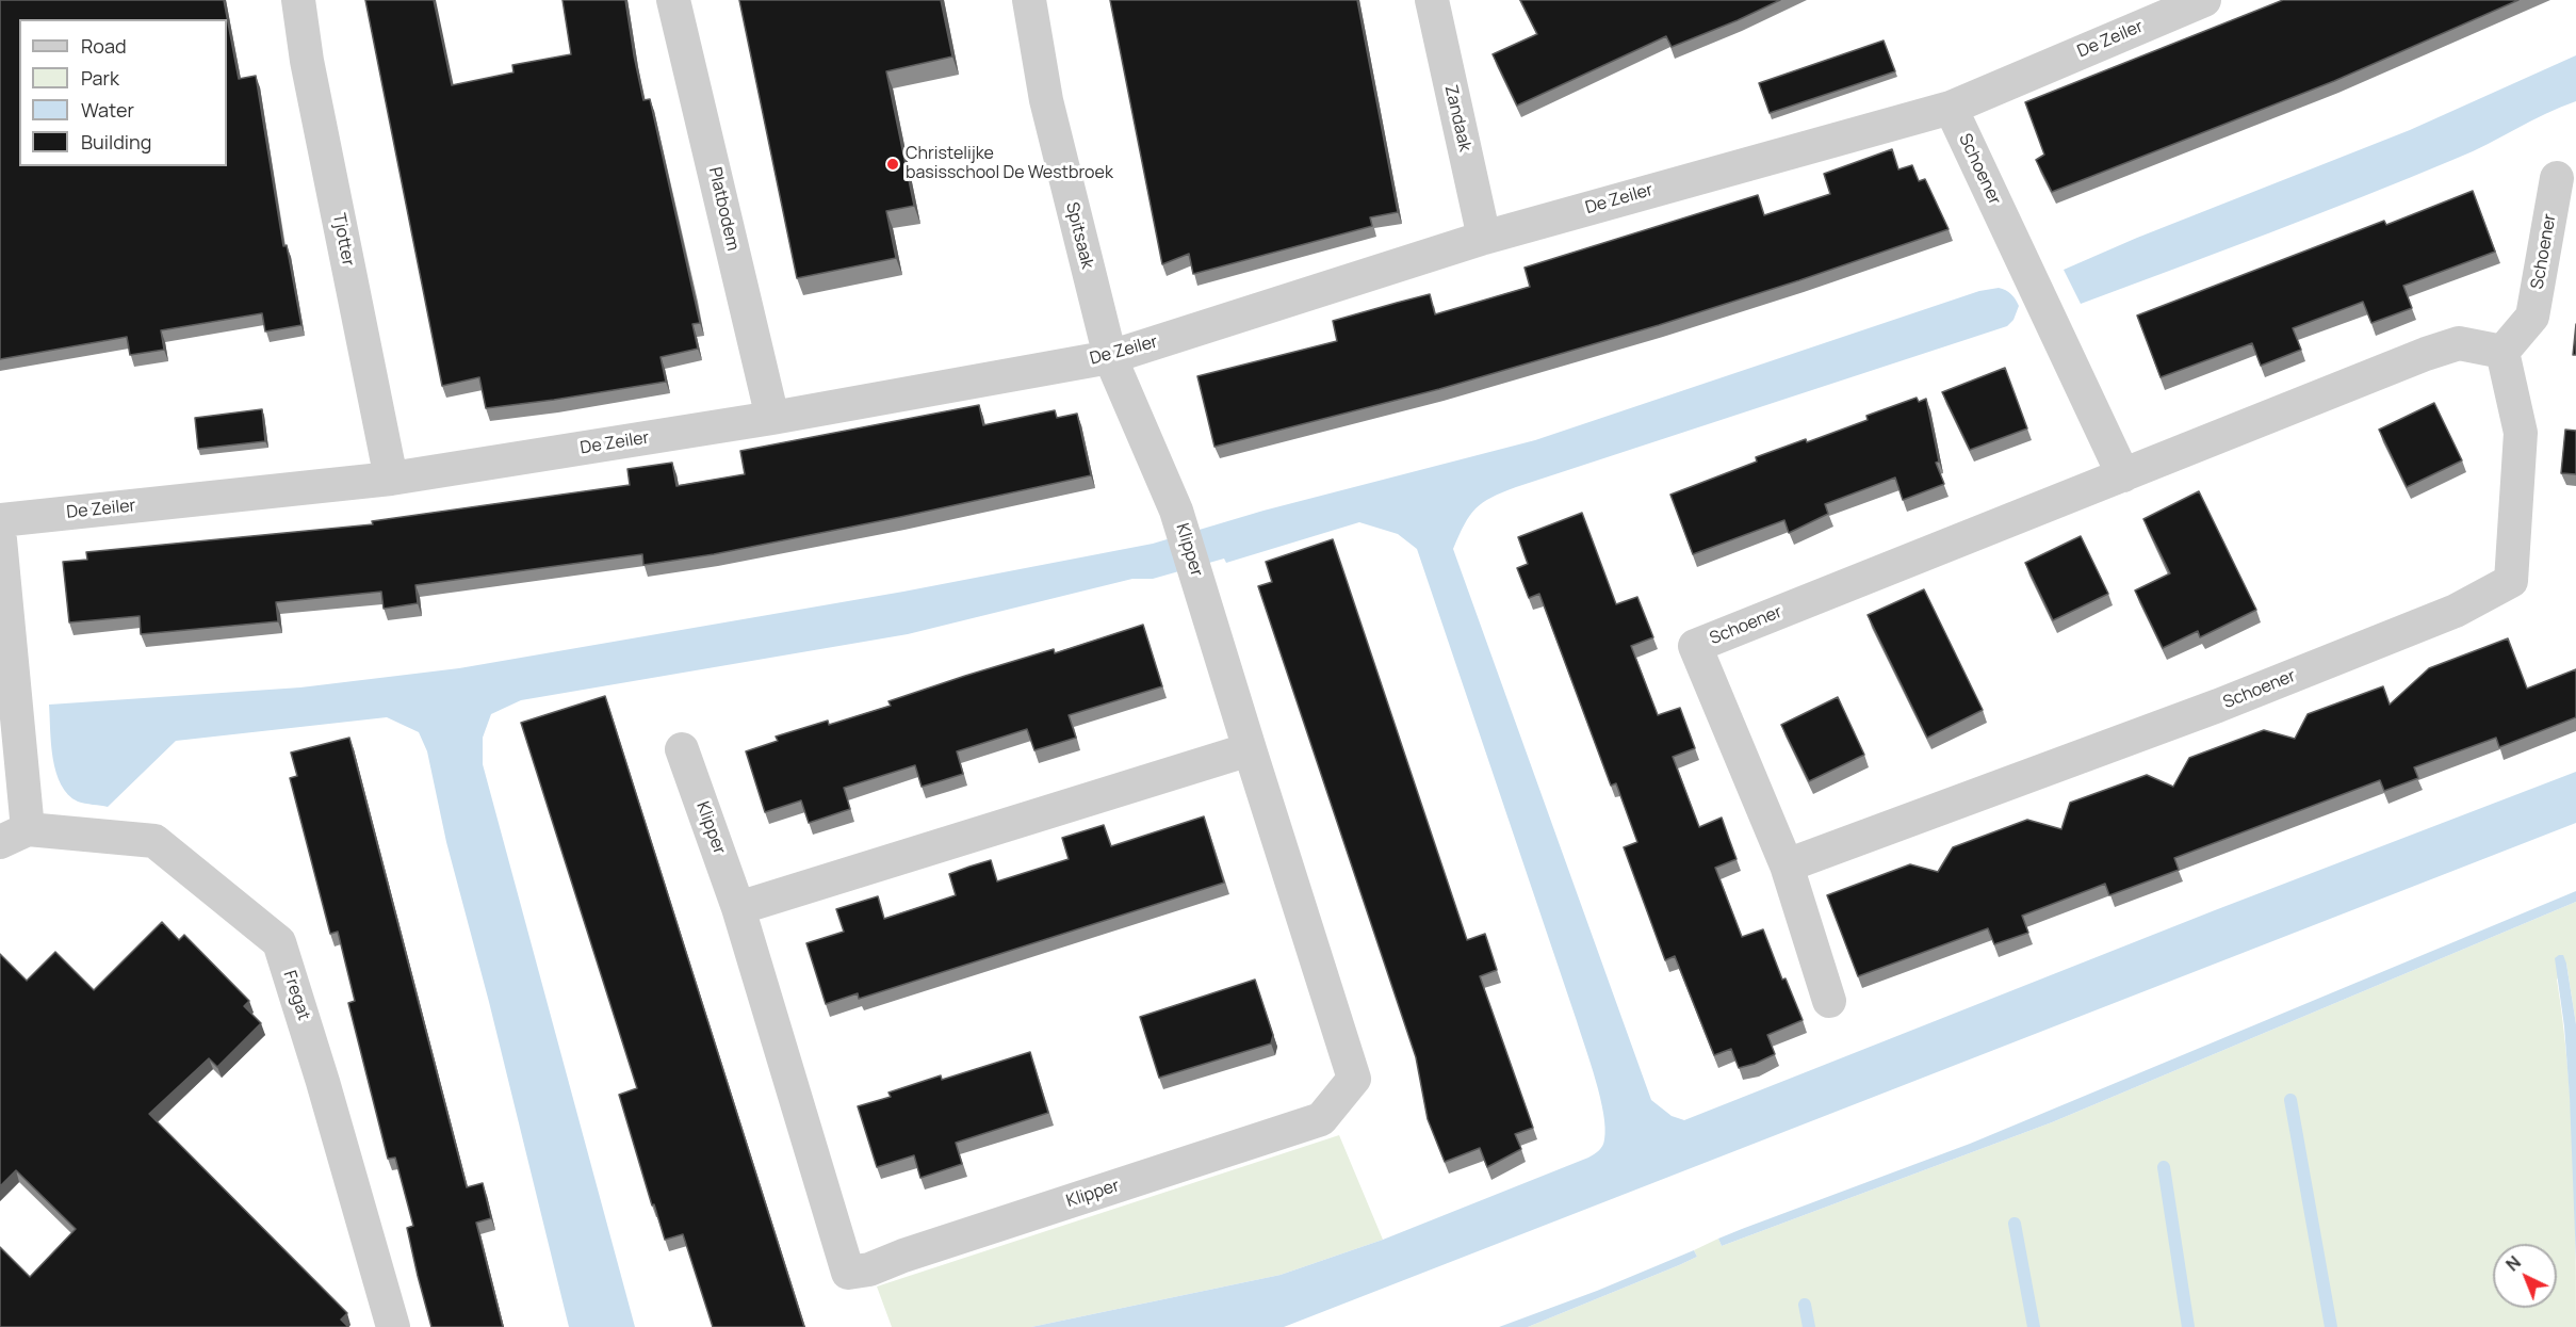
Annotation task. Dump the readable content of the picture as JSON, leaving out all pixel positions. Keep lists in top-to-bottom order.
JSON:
{
  "streets": {
    "street": [
      "De Zeiler",
      "Zandaak",
      "Schoener",
      "Platbodem",
      "Spitsaak",
      "Tjotter",
      "Klipper",
      "Fregat"
    ]
  },
  "crossings": [
    ["De Zeiler", "Zandaak"],
    ["De Zeiler", "Schoener"],
    ["De Zeiler", "Platbodem"],
    ["De Zeiler", "Spitsaak"],
    ["De Zeiler", "Tjotter"],
    ["De Zeiler", "Klipper"],
    ["Spitsaak", "Klipper"]
  ],
  "places": ["Christelijke basisschool De Westbroek"],
  "legend": [
    "Road",
    "Park",
    "Water",
    "Building"
  ],
  "north": "top left"
}
